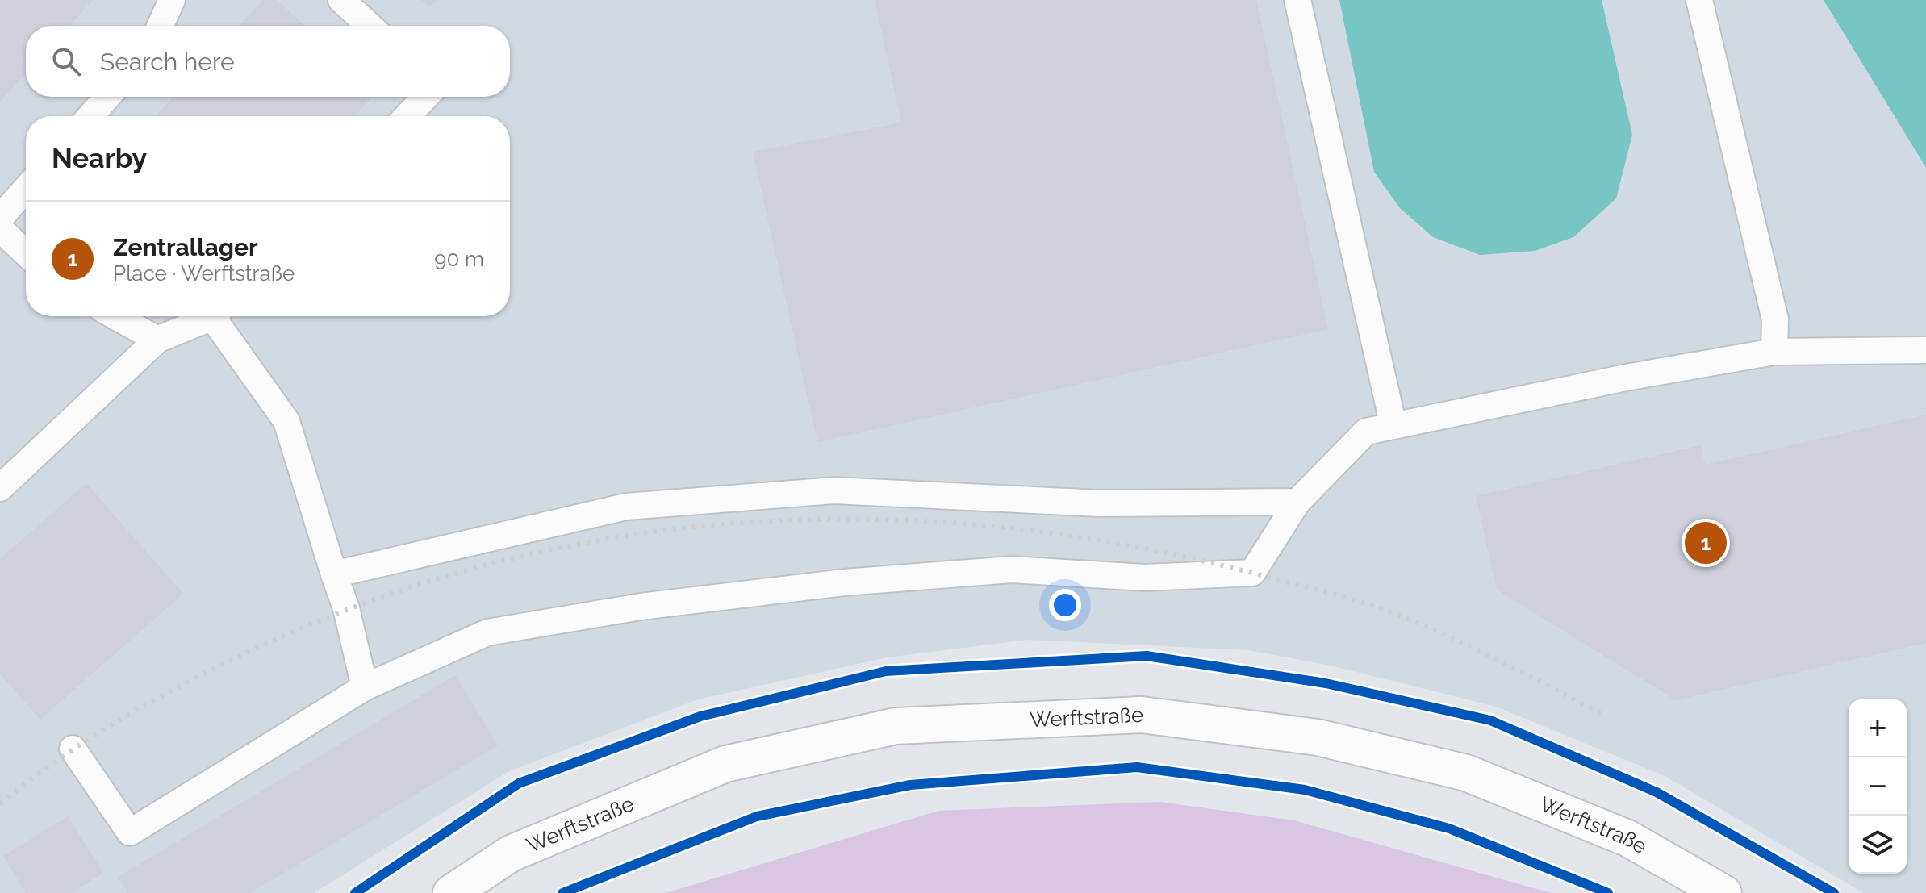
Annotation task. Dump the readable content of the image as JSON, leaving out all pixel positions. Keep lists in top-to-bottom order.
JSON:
{
  "streets": {
    "main road": ["Werftstraße"]
  },
  "page": {
    "search": "Search here",
    "heading": "Nearby",
    "list": [
      {
        "mark": "1",
        "name": "Zentrallager",
        "note": "Place · Werftstraße",
        "value": "90 m"
      }
    ],
    "pins": "1",
    "map_buttons": ["+", "−"]
  }
}
